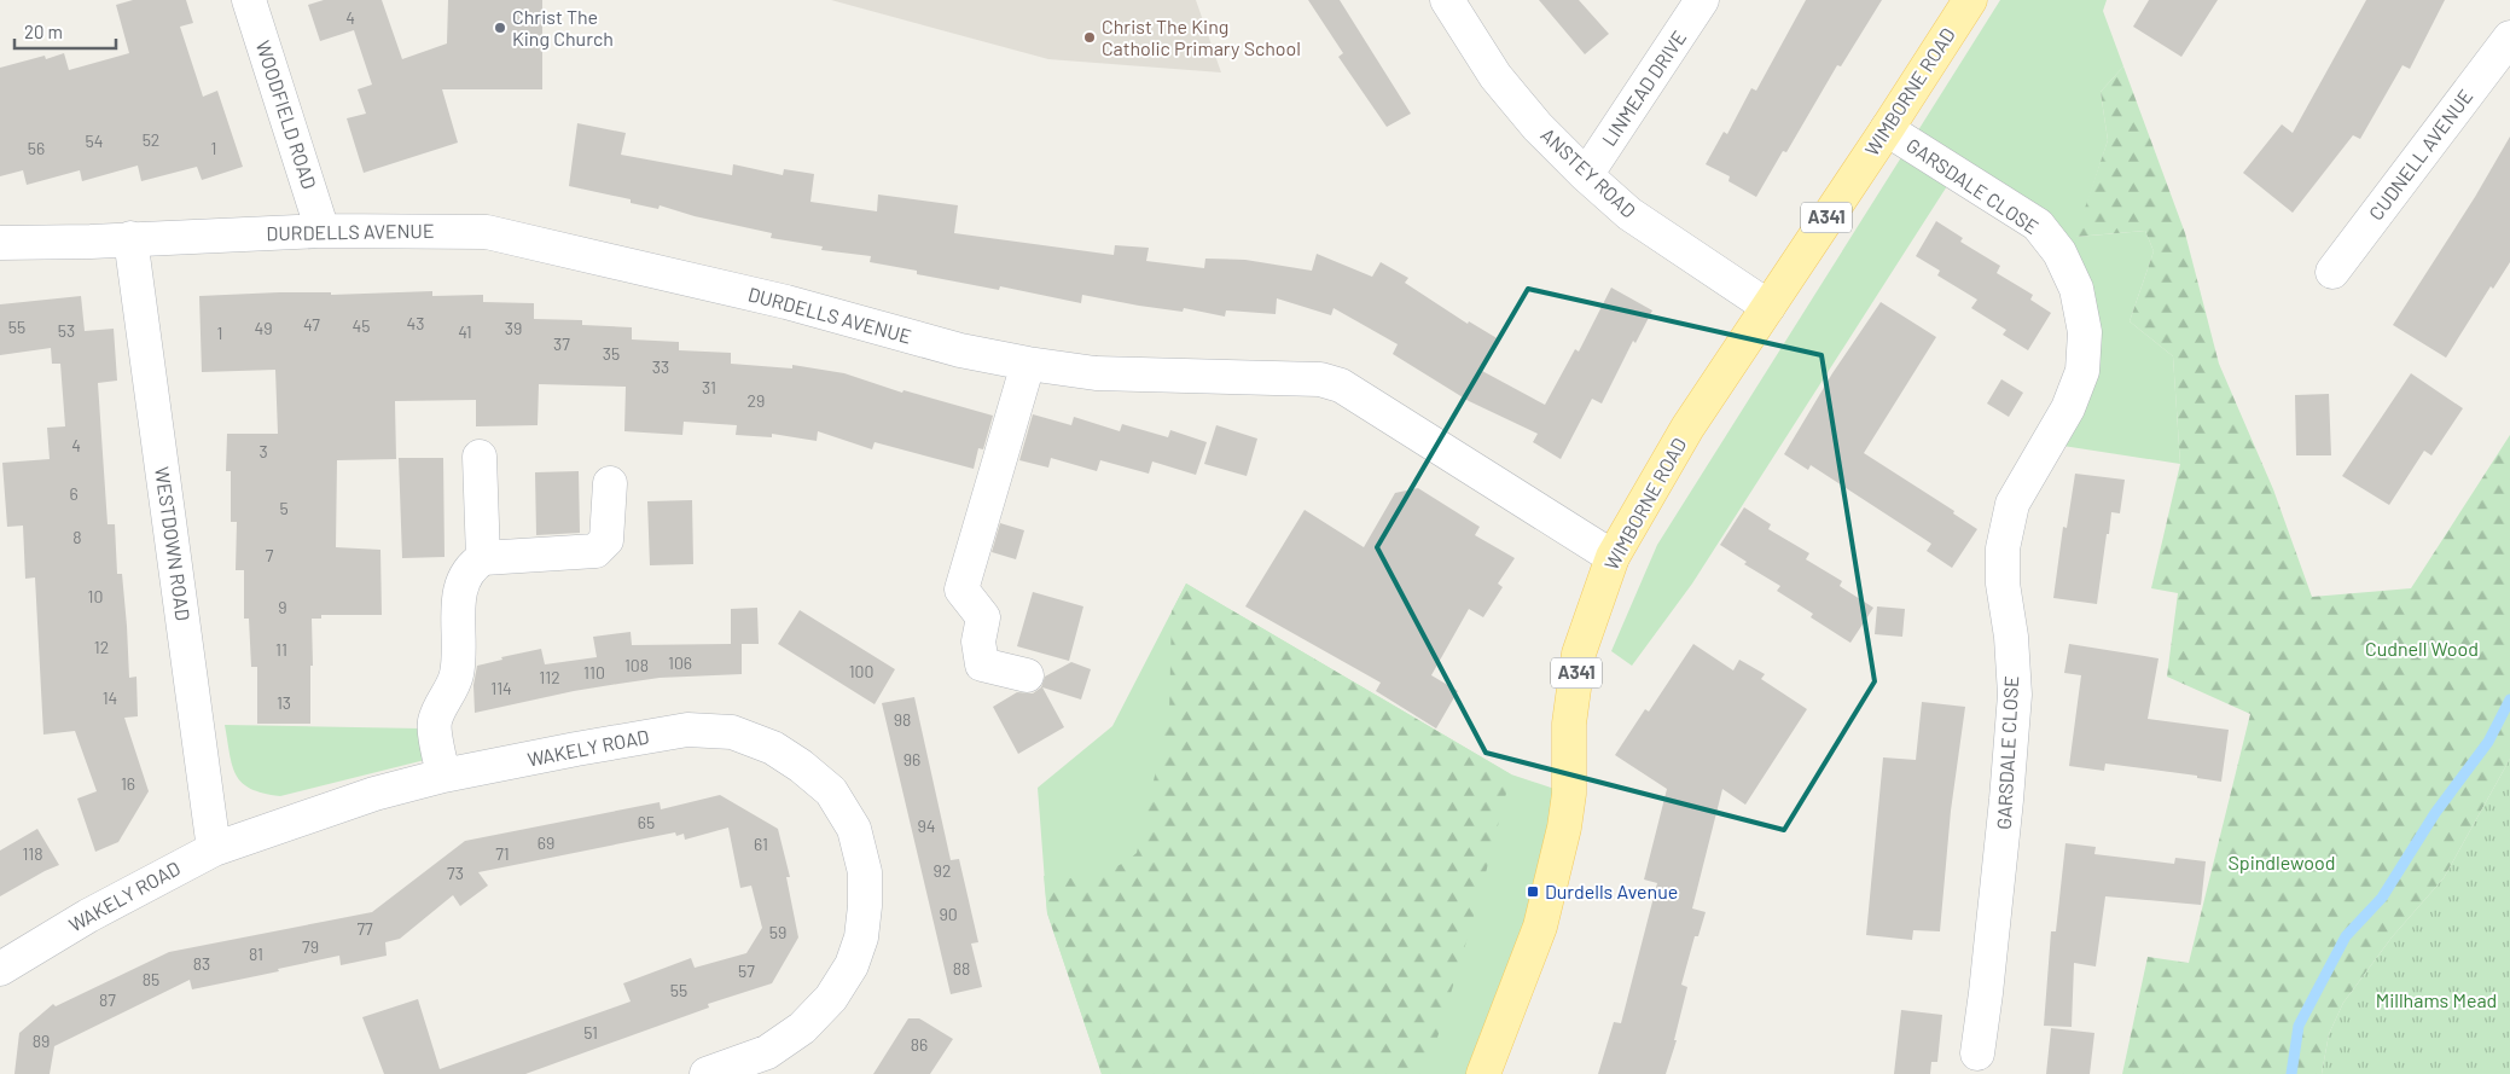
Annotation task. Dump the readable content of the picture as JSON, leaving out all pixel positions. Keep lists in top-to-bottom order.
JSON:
{
  "streets": {
    "main road": ["WIMBORNE ROAD", "A341"],
    "street": [
      "LINMEAD DRIVE",
      "WOODFIELD ROAD",
      "CUDNELL AVENUE",
      "ANSTEY ROAD",
      "GARSDALE CLOSE",
      "DURDELLS AVENUE",
      "WESTDOWN ROAD",
      "WAKELY ROAD"
    ]
  },
  "crossings": [
    ["LINMEAD DRIVE", "ANSTEY ROAD"],
    ["WIMBORNE ROAD", "ANSTEY ROAD"],
    ["WIMBORNE ROAD", "GARSDALE CLOSE"],
    ["WIMBORNE ROAD", "DURDELLS AVENUE"],
    ["WOODFIELD ROAD", "DURDELLS AVENUE"],
    ["DURDELLS AVENUE", "WESTDOWN ROAD"],
    ["WESTDOWN ROAD", "WAKELY ROAD"]
  ],
  "parks": ["Cudnell Wood", "Spindlewood", "Millhams Mead"],
  "places": {
    "other": ["Christ The King Church", "Christ The King Catholic Primary School"],
    "transit": ["Durdells Avenue"]
  },
  "house_numbers": [
    "4",
    "52",
    "54",
    "56",
    "1",
    "43",
    "47",
    "45",
    "55",
    "49",
    "39",
    "53",
    "41",
    "1",
    "37",
    "35",
    "33",
    "31",
    "29",
    "4",
    "3",
    "6",
    "5",
    "8",
    "7",
    "10",
    "9",
    "12",
    "11",
    "106",
    "108",
    "100",
    "110",
    "112",
    "114",
    "14",
    "13",
    "98",
    "96",
    "16",
    "65",
    "94",
    "69",
    "61",
    "118",
    "71",
    "92",
    "73",
    "90",
    "77",
    "59",
    "79",
    "81",
    "83",
    "88",
    "57",
    "85",
    "55",
    "87",
    "51",
    "89",
    "86"
  ],
  "scale_bar": "20 m"
}
